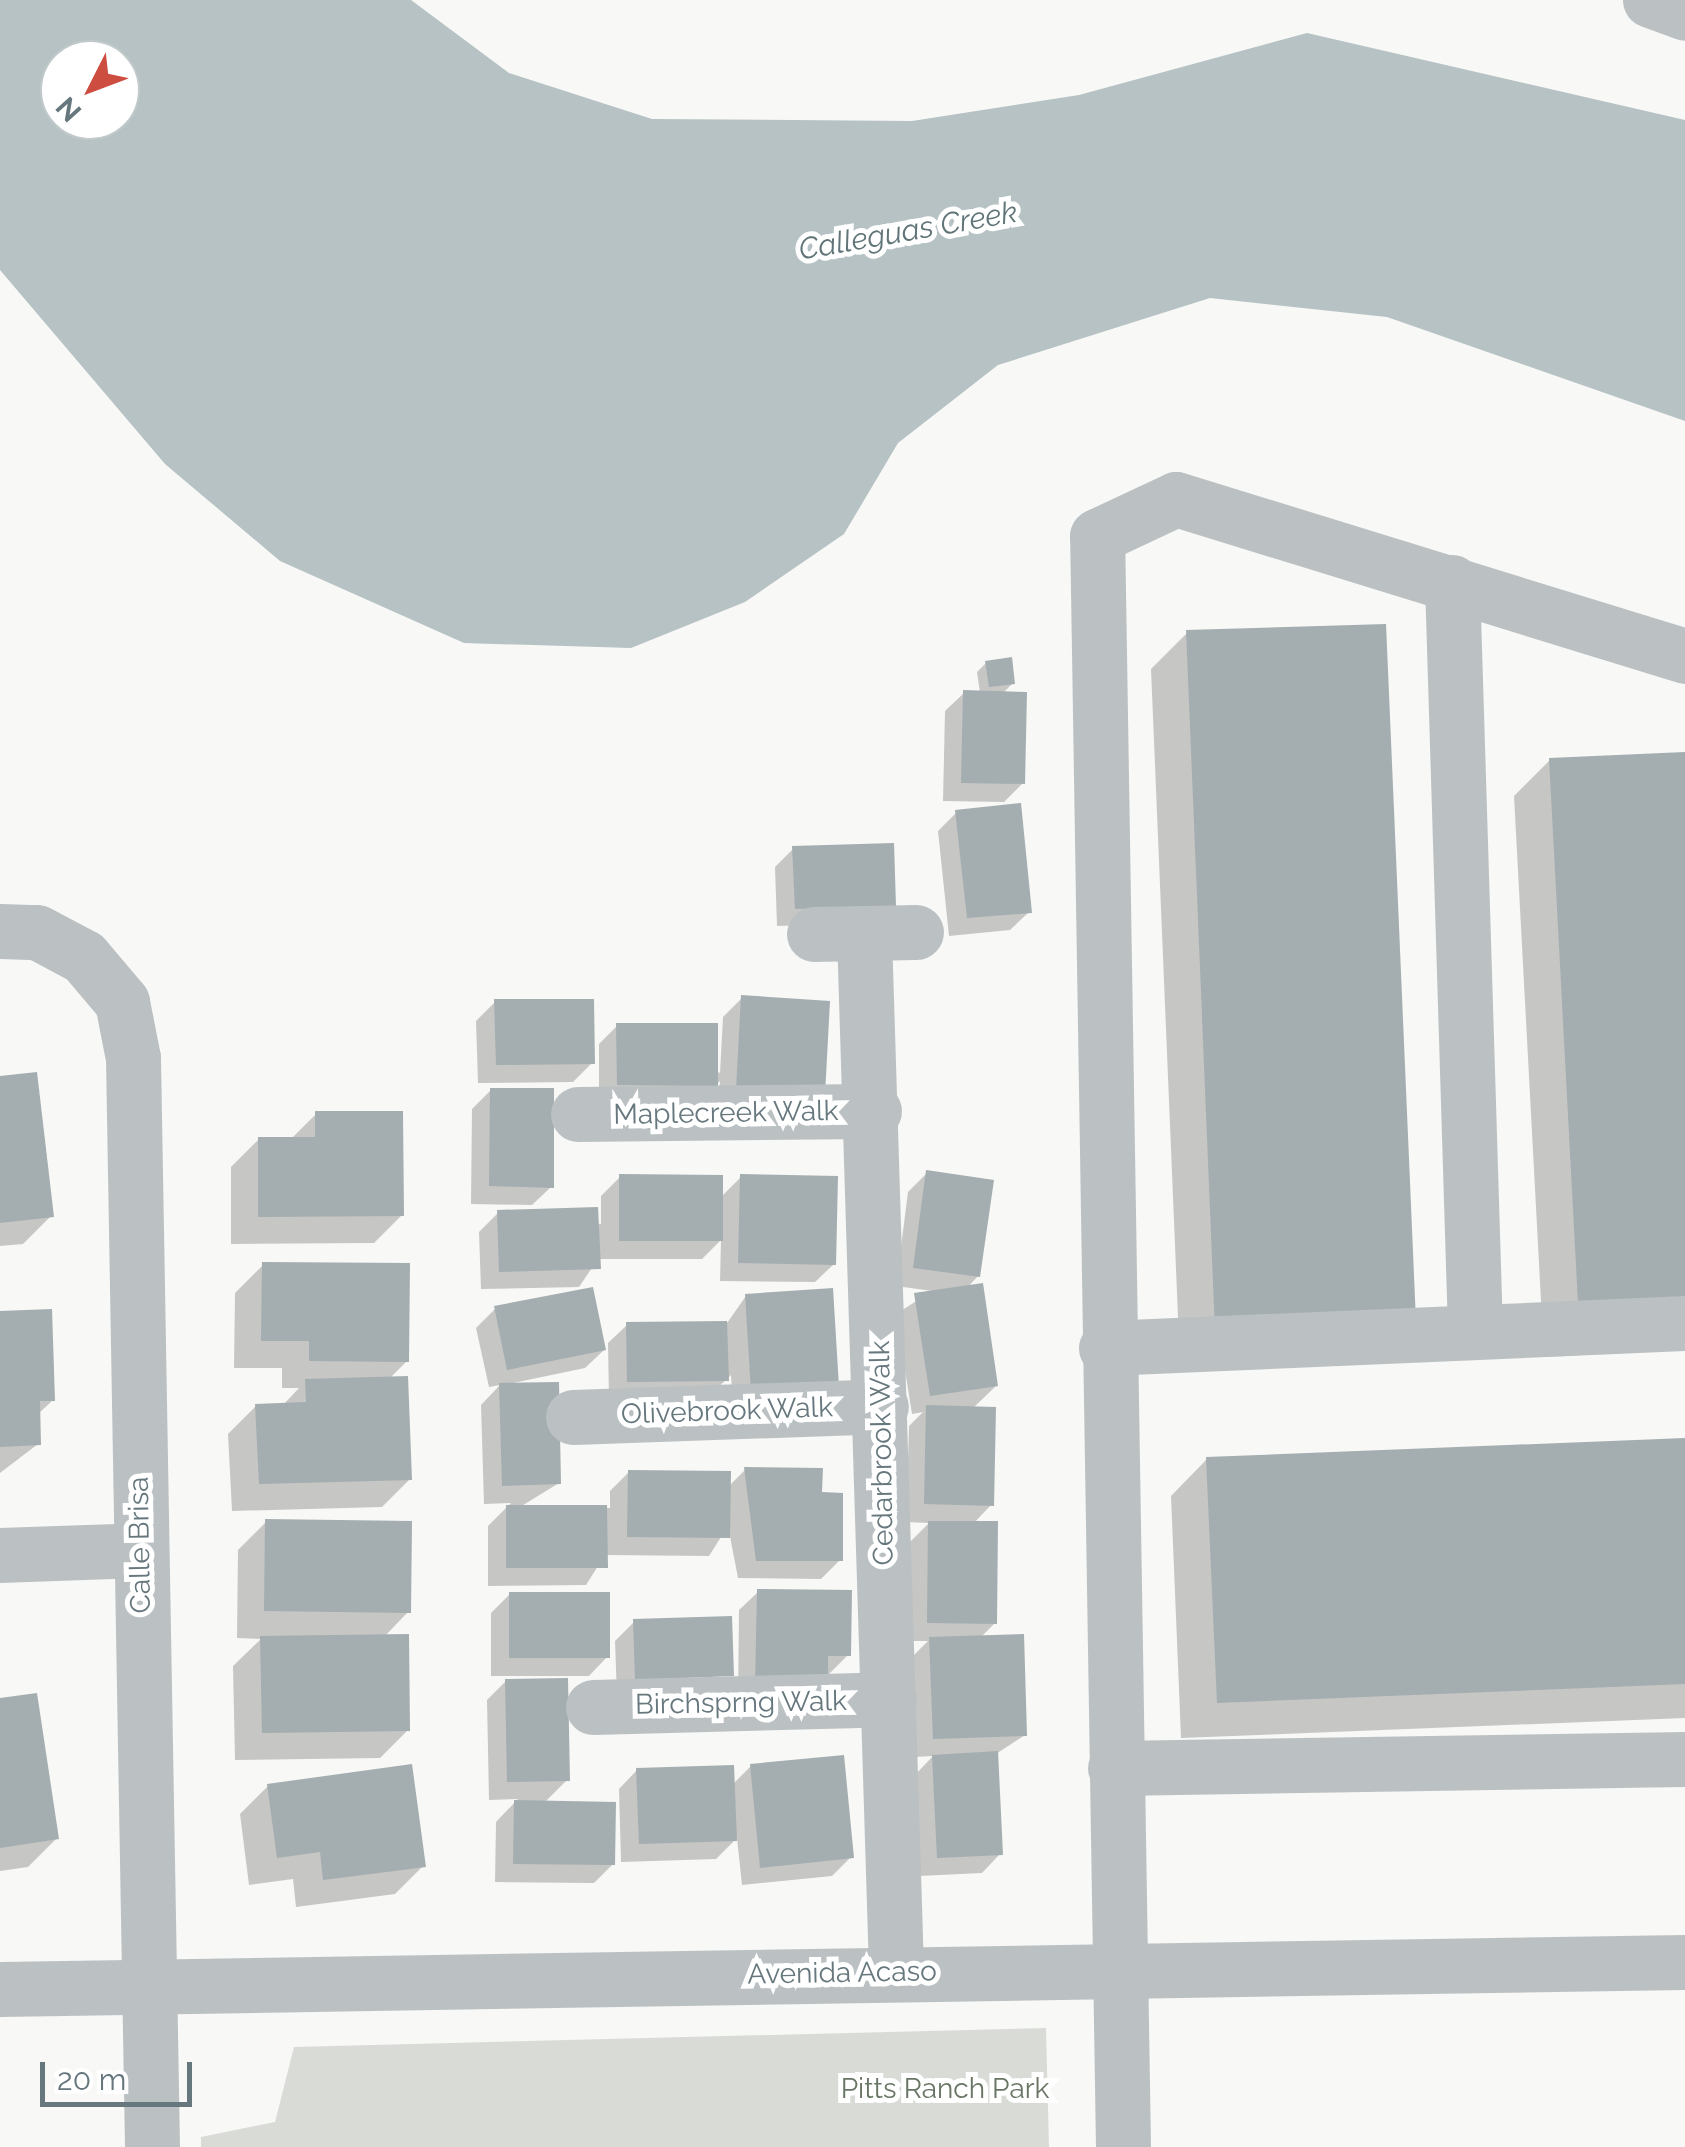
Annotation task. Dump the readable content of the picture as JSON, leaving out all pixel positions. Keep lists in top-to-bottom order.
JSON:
{
  "streets": {
    "street": [
      "Maplecreek Walk",
      "Olivebrook Walk",
      "Cedarbrook Walk",
      "Calle Brisa",
      "Birchsprng Walk",
      "Avenida Acaso"
    ]
  },
  "crossings": [
    ["Maplecreek Walk", "Cedarbrook Walk"],
    ["Olivebrook Walk", "Cedarbrook Walk"],
    ["Cedarbrook Walk", "Birchsprng Walk"],
    ["Cedarbrook Walk", "Avenida Acaso"],
    ["Calle Brisa", "Avenida Acaso"]
  ],
  "water": ["Calleguas Creek"],
  "parks": ["Pitts Ranch Park"],
  "scale_bar": "20 m",
  "north": "bottom left"
}
